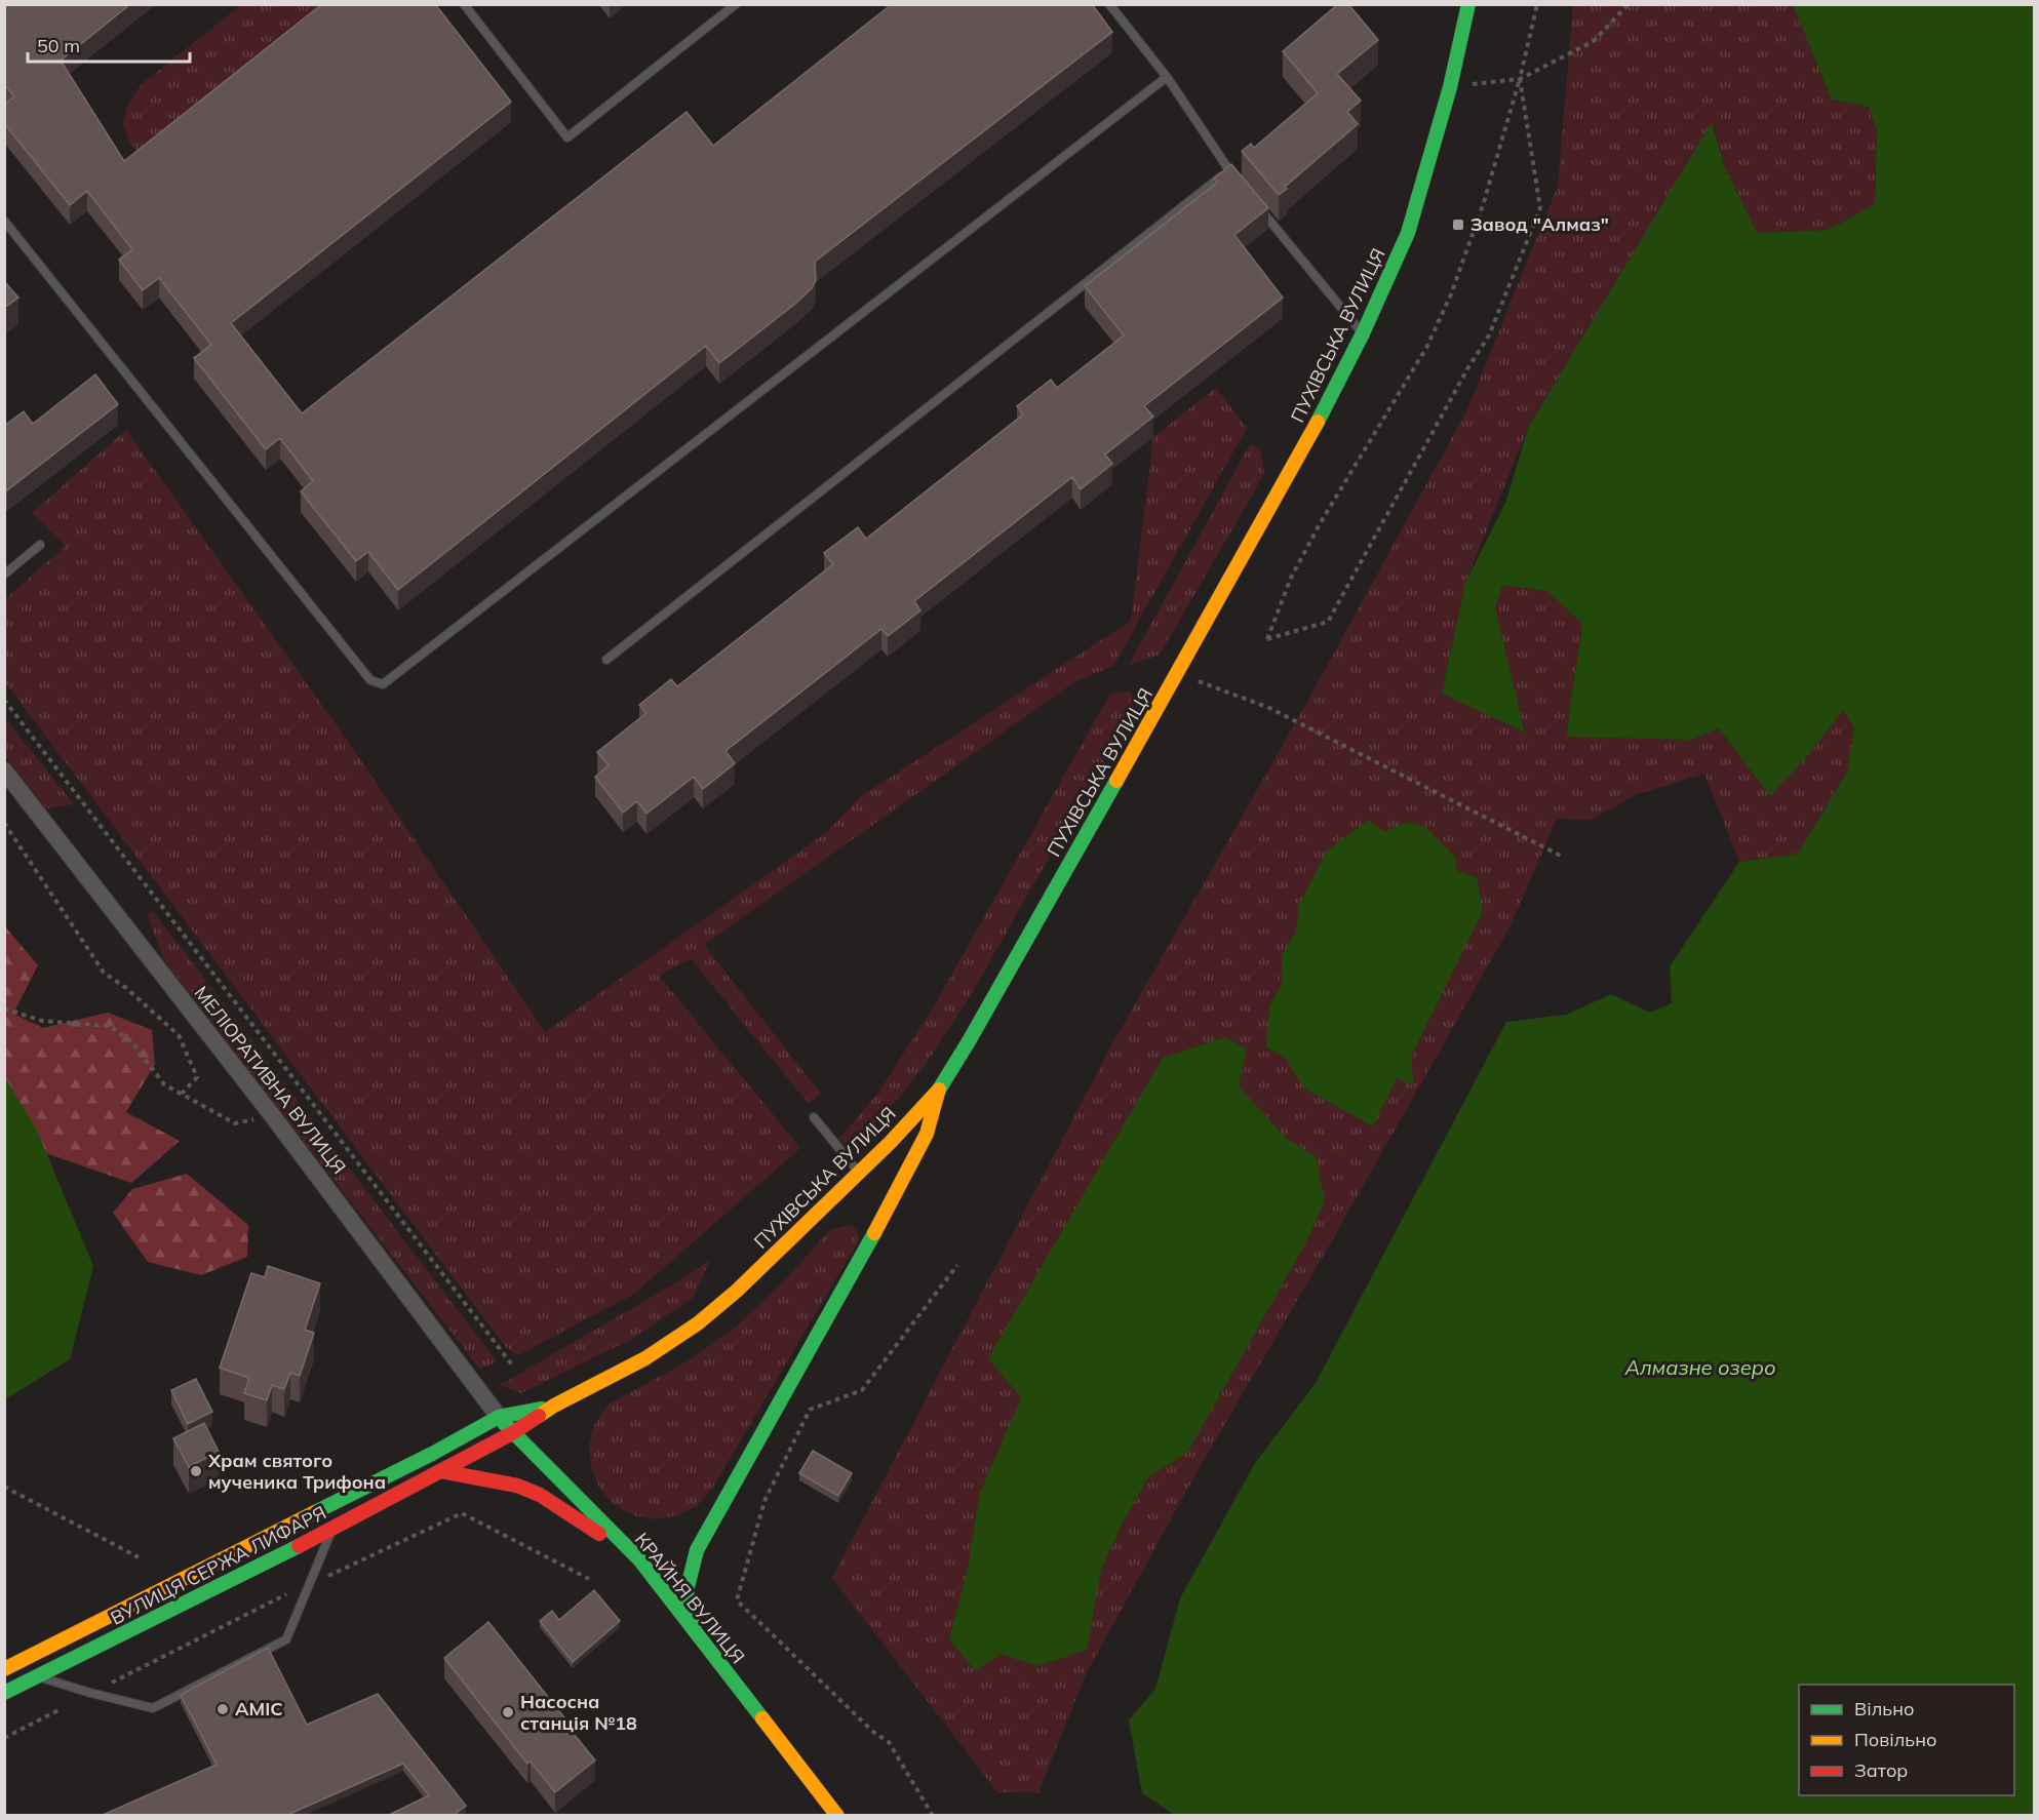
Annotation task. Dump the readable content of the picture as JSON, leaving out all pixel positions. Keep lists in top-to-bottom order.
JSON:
{
  "streets": {
    "street": [
      "ПУХІВСЬКА ВУЛИЦЯ",
      "МЕЛІОРАТИВНА ВУЛИЦЯ",
      "ВУЛИЦЯ СЕРЖА ЛИФАРЯ",
      "КРАЙНЯ ВУЛИЦЯ"
    ]
  },
  "crossings": [
    ["ПУХІВСЬКА ВУЛИЦЯ", "МЕЛІОРАТИВНА ВУЛИЦЯ"],
    ["ПУХІВСЬКА ВУЛИЦЯ", "ВУЛИЦЯ СЕРЖА ЛИФАРЯ"],
    ["ПУХІВСЬКА ВУЛИЦЯ", "КРАЙНЯ ВУЛИЦЯ"],
    ["МЕЛІОРАТИВНА ВУЛИЦЯ", "ВУЛИЦЯ СЕРЖА ЛИФАРЯ"],
    ["МЕЛІОРАТИВНА ВУЛИЦЯ", "КРАЙНЯ ВУЛИЦЯ"],
    ["ВУЛИЦЯ СЕРЖА ЛИФАРЯ", "КРАЙНЯ ВУЛИЦЯ"]
  ],
  "water": ["Алмазне озеро"],
  "places": {
    "transit": ["Завод \"Алмаз\""],
    "other": ["Храм святого мученика Трифона", "AMIC", "Насосна станція №18"]
  },
  "legend": ["Вільно", "Повільно", "Затор"],
  "scale_bar": "50 m"
}
